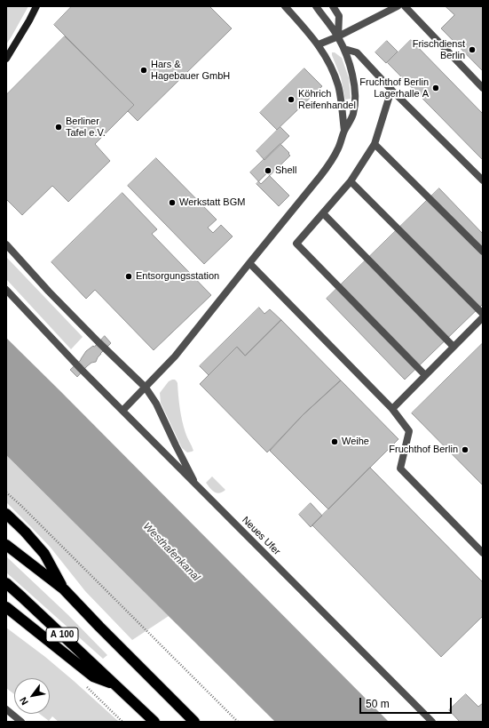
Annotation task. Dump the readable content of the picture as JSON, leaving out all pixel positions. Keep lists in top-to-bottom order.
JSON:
{
  "streets": {
    "highway": ["A 100"],
    "lane": ["Neues Ufer"]
  },
  "water": ["Westhafenkanal"],
  "places": [
    "Frischdienst Berlin",
    "Hars & Hagebauer GmbH",
    "Fruchthof Berlin Lagerhalle A",
    "Köhrich Reifenhandel",
    "Berliner Tafel e.V.",
    "Shell",
    "Werkstatt BGM",
    "Entsorgungsstation",
    "Weihe",
    "Fruchthof Berlin"
  ],
  "scale_bar": "50 m",
  "north": "bottom left"
}
